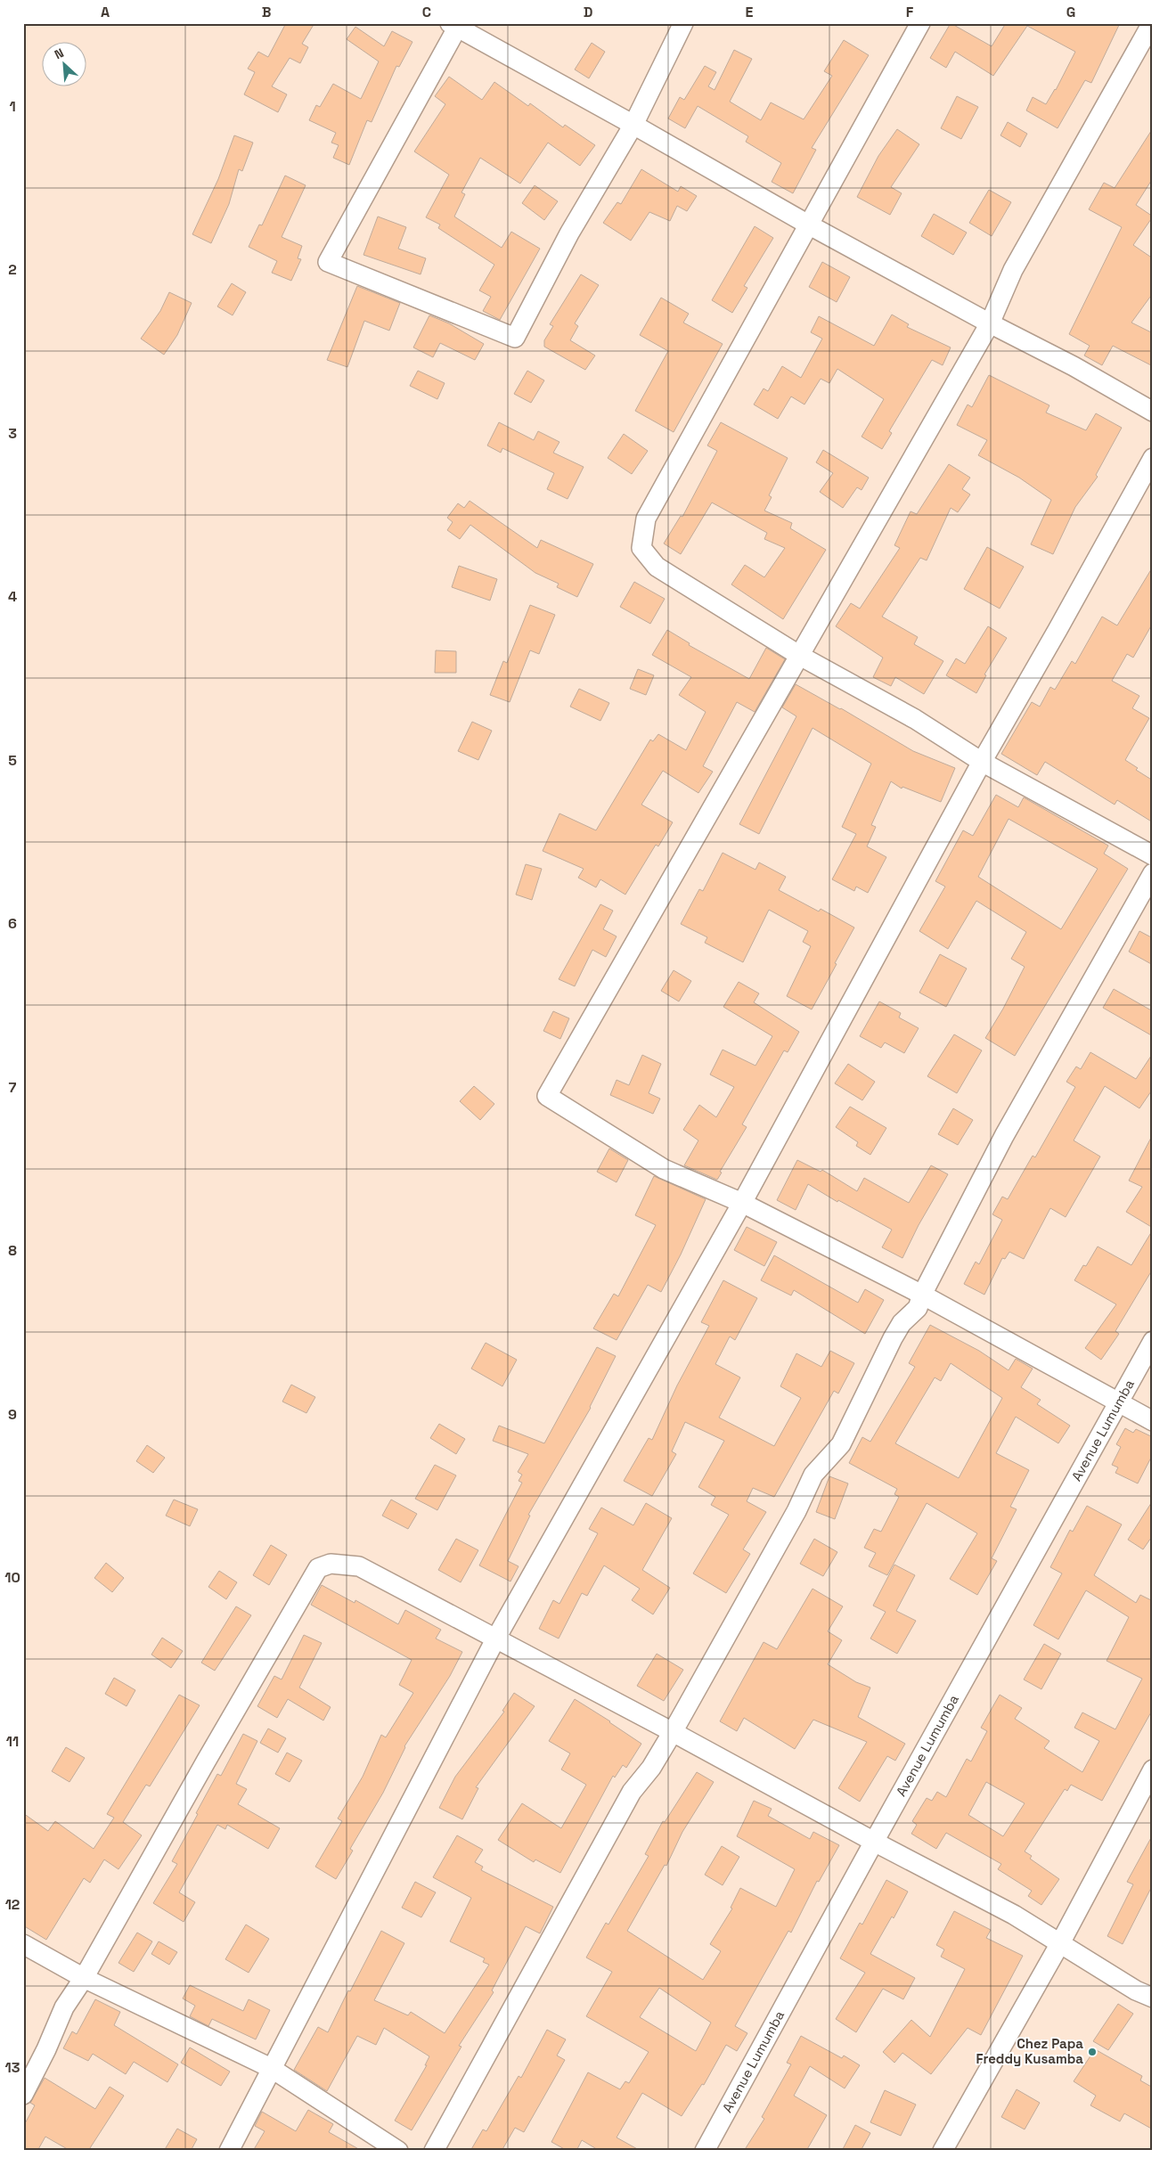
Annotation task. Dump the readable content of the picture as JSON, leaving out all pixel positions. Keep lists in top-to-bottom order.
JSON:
{
  "streets": {
    "street": ["Avenue Lumumba"]
  },
  "places": ["Chez Papa Freddy Kusamba"],
  "north": "top left",
  "grid": {
    "columns": [
      "A",
      "B",
      "C",
      "D",
      "E",
      "F",
      "G"
    ],
    "rows": [
      "1",
      "2",
      "3",
      "4",
      "5",
      "6",
      "7",
      "8",
      "9",
      "10",
      "11",
      "12",
      "13"
    ]
  }
}
